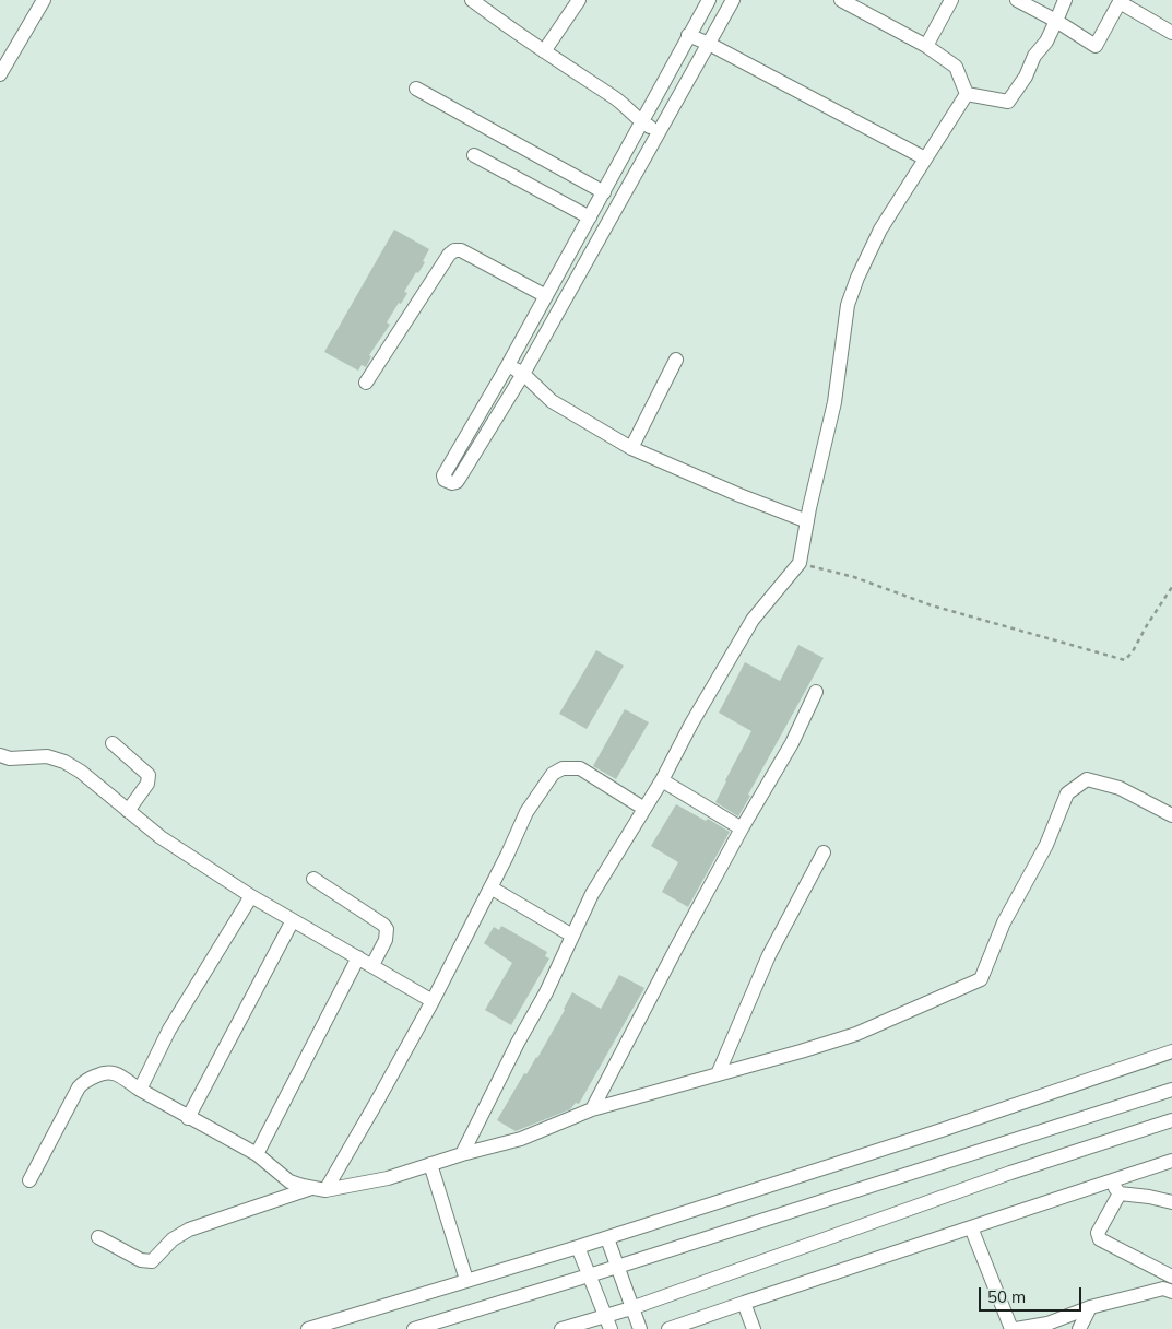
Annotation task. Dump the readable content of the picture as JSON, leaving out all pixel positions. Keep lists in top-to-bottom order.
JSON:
{
  "scale_bar": "50 m"
}
